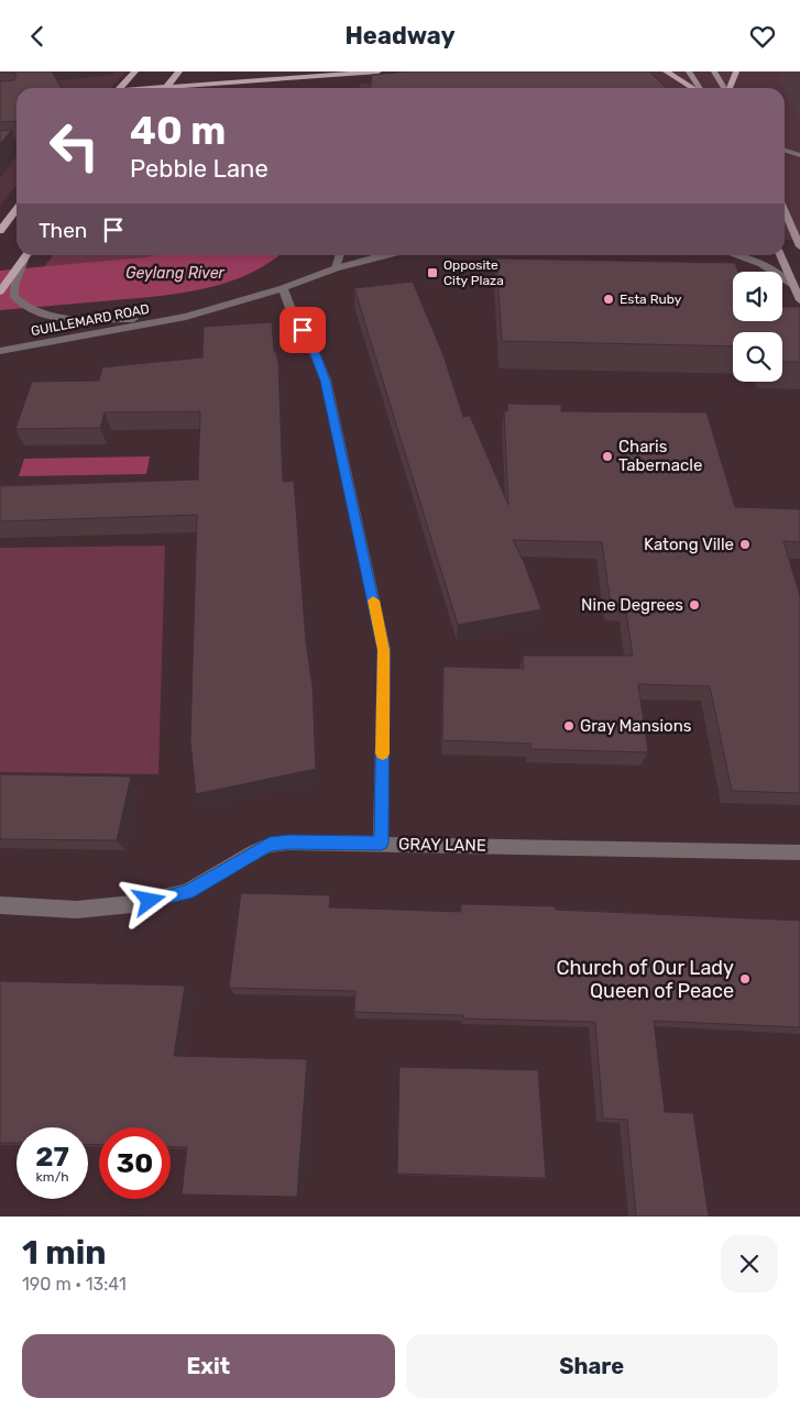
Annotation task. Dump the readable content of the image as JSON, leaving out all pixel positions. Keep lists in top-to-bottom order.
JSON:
{
  "streets": {
    "main road": ["GUILLEMARD ROAD"],
    "street": ["GRAY LANE"]
  },
  "water": ["Geylang River"],
  "places": {
    "transit": ["Opposite City Plaza"],
    "other": [
      "Esta Ruby",
      "Charis Tabernacle",
      "Katong Ville",
      "Nine Degrees",
      "Gray Mansions",
      "Church of Our Lady Queen of Peace"
    ]
  },
  "page": {
    "header": "Headway",
    "turn": ["40 m", "Pebble Lane"],
    "then": "Then",
    "speed": "27 km/h",
    "limit": "30",
    "heading": ["1 min", "190 m · 13:41"],
    "buttons": ["Exit", "Share"]
  }
}
